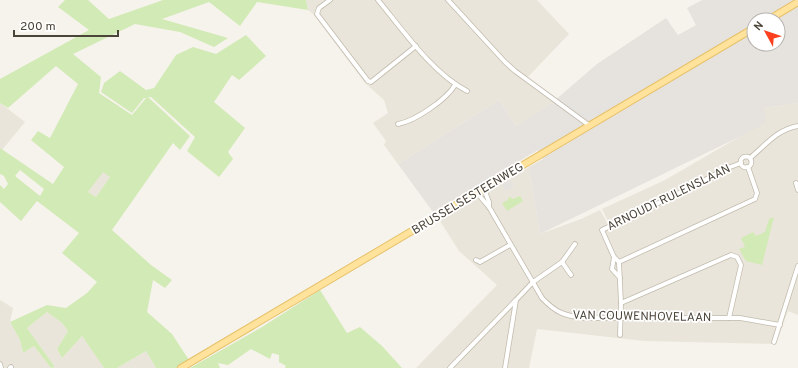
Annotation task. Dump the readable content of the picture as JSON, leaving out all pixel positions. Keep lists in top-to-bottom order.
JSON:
{
  "streets": {
    "main road": ["BRUSSELSESTEENWEG"],
    "street": ["ARNOUDT RULENSLAAN", "VAN COUWENHOVELAAN"]
  },
  "crossings": [
    ["BRUSSELSESTEENWEG", "VAN COUWENHOVELAAN"]
  ],
  "scale_bar": "200 m",
  "north": "top left"
}
